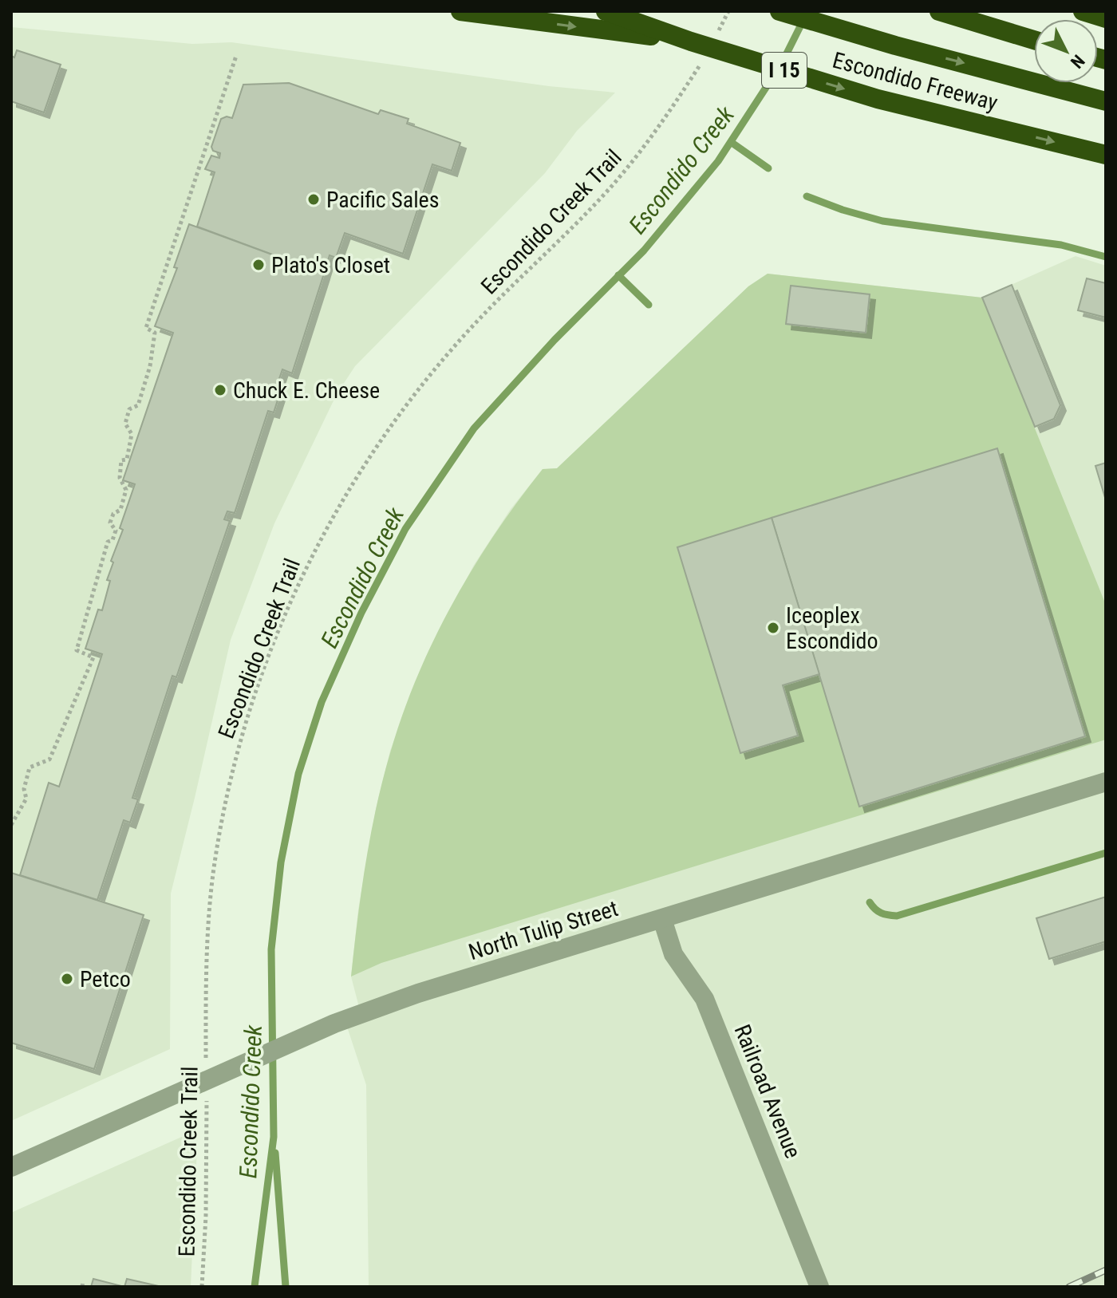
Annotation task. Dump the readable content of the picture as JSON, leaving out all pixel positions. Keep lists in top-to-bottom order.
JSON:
{
  "streets": {
    "highway": ["I 15", "Escondido Freeway"],
    "street": ["North Tulip Street", "Railroad Avenue"],
    "path": ["Escondido Creek Trail"]
  },
  "crossings": [
    ["Escondido Creek Trail", "North Tulip Street"],
    ["North Tulip Street", "Railroad Avenue"]
  ],
  "water": ["Escondido Creek"],
  "places": [
    "Pacific Sales",
    "Plato's Closet",
    "Chuck E. Cheese",
    "Iceoplex Escondido",
    "Petco"
  ],
  "north": "bottom right"
}
